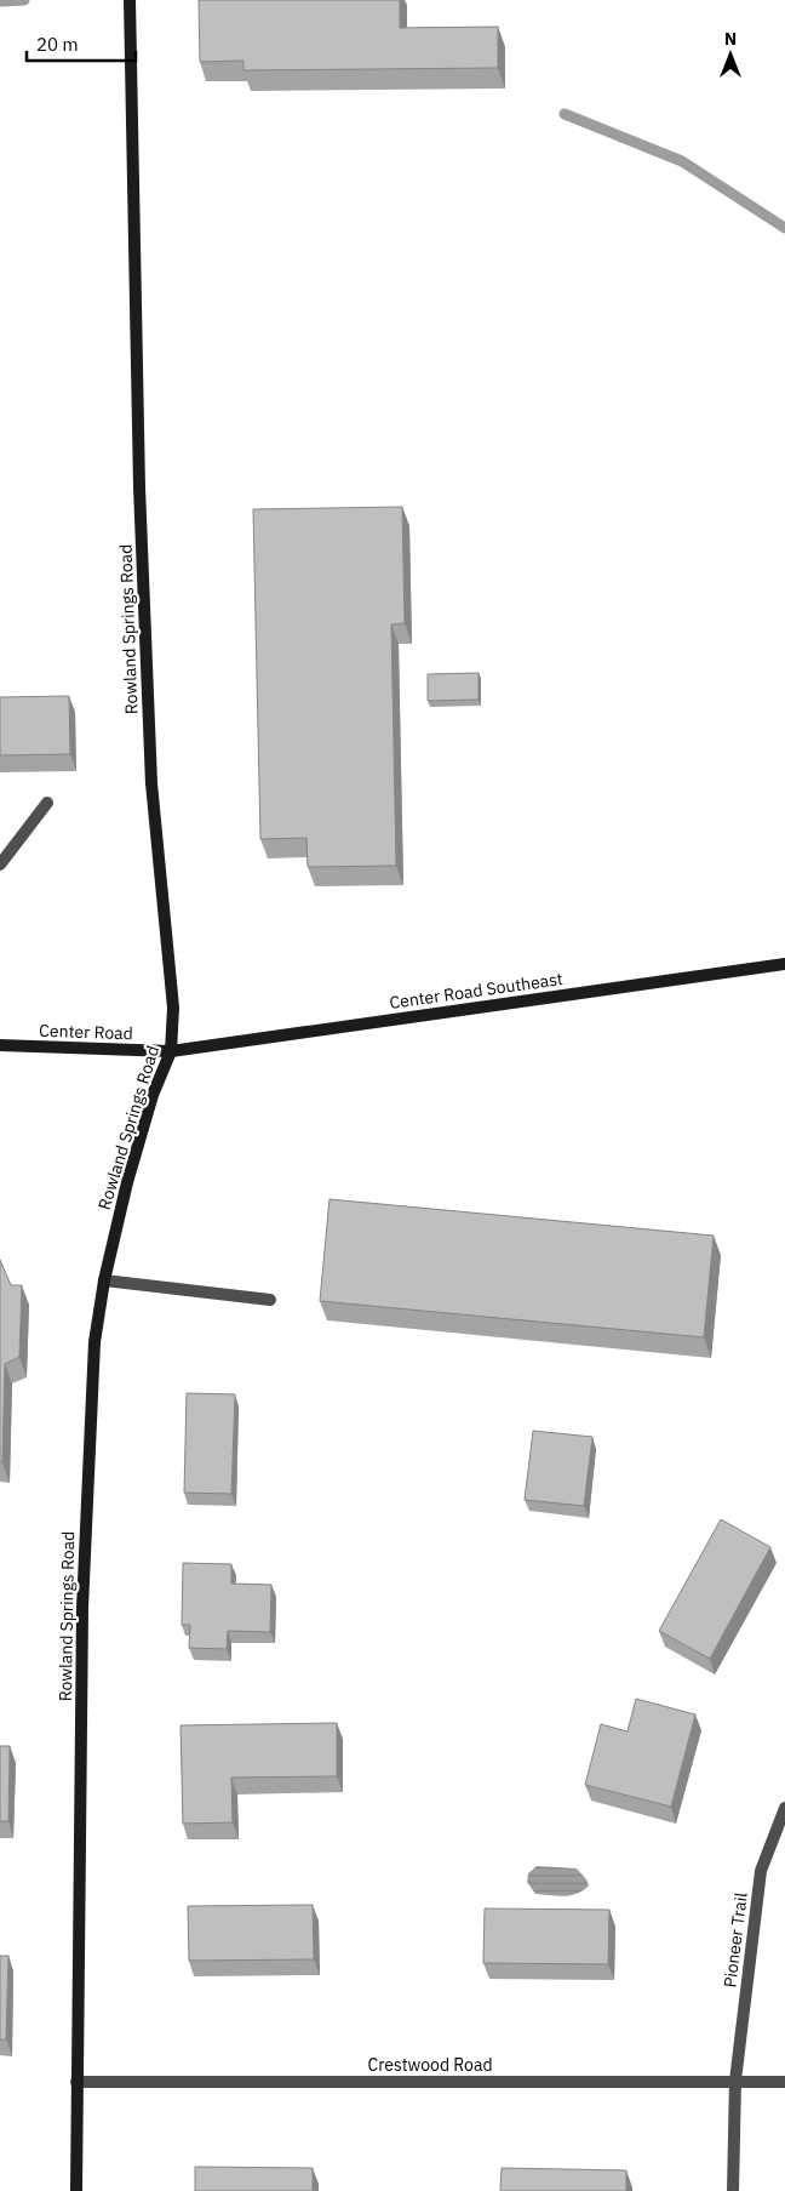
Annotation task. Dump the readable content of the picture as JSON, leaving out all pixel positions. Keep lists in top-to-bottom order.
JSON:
{
  "streets": {
    "street": [
      "Rowland Springs Road",
      "Center Road Southeast",
      "Center Road",
      "Pioneer Trail",
      "Crestwood Road"
    ]
  },
  "crossings": [
    ["Rowland Springs Road", "Center Road Southeast"],
    ["Rowland Springs Road", "Center Road"],
    ["Rowland Springs Road", "Crestwood Road"],
    ["Center Road Southeast", "Center Road"],
    ["Pioneer Trail", "Crestwood Road"]
  ],
  "scale_bar": "20 m",
  "north": "top"
}
